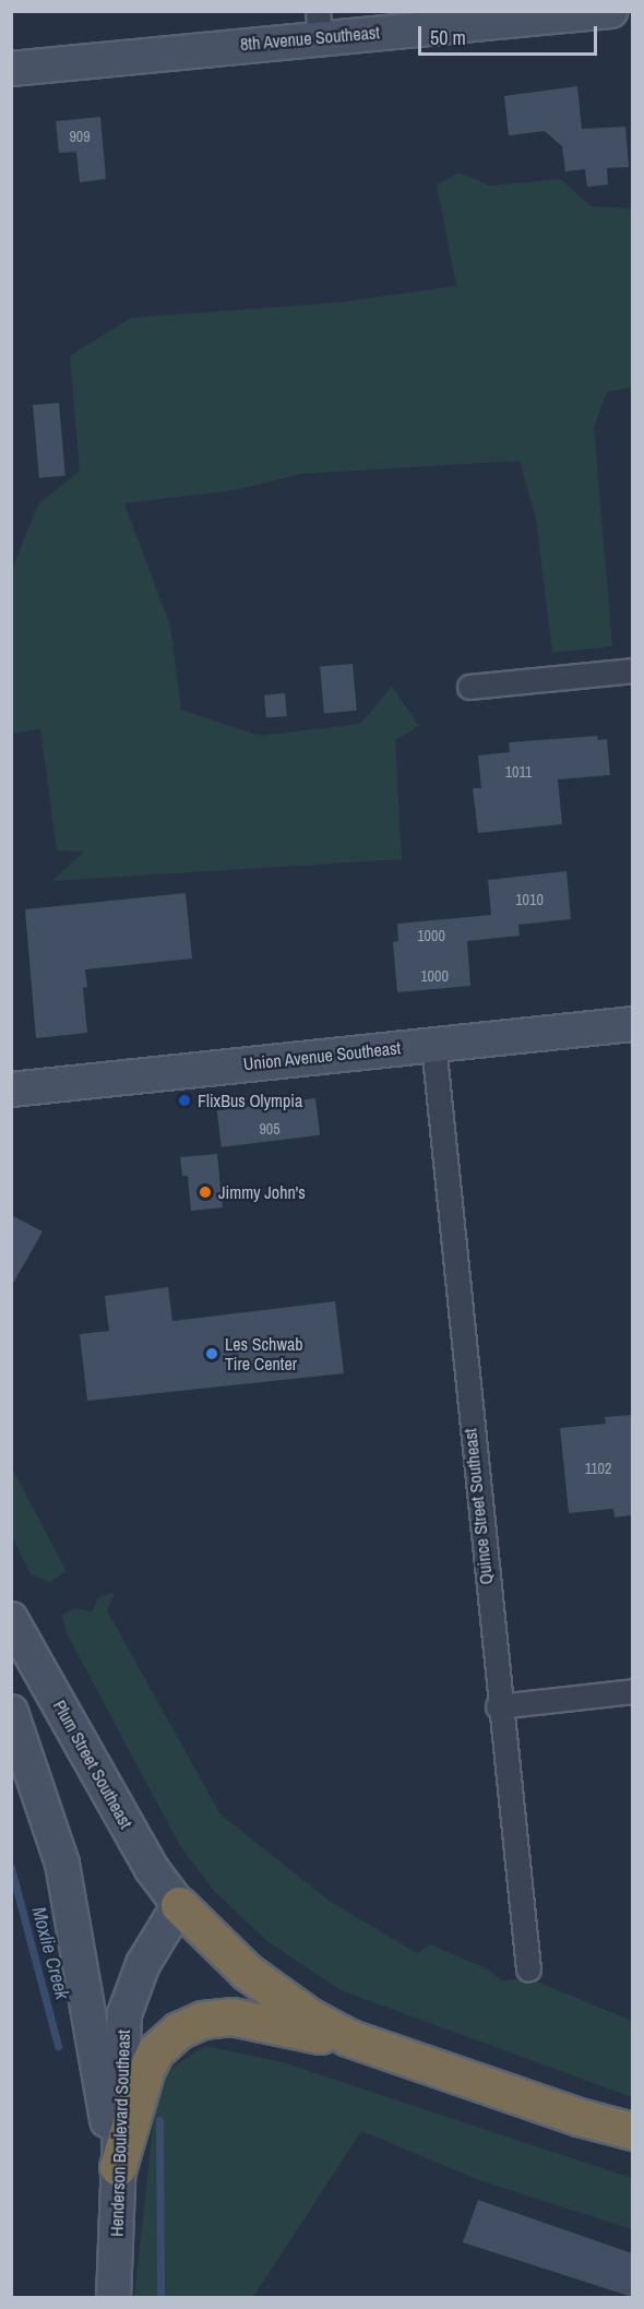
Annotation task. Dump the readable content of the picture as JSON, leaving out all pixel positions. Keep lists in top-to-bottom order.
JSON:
{
  "streets": {
    "street": [
      "8th Avenue Southeast",
      "Union Avenue Southeast",
      "Quince Street Southeast",
      "Plum Street Southeast",
      "Henderson Boulevard Southeast"
    ]
  },
  "crossings": [
    ["Union Avenue Southeast", "Quince Street Southeast"],
    ["Plum Street Southeast", "Henderson Boulevard Southeast"]
  ],
  "water": ["Moxlie Creek"],
  "places": ["FlixBus Olympia", "Jimmy John's", "Les Schwab Tire Center"],
  "house_numbers": [
    "909",
    "1011",
    "1010",
    "1000",
    "1000",
    "905",
    "1102"
  ],
  "scale_bar": "50 m"
}
